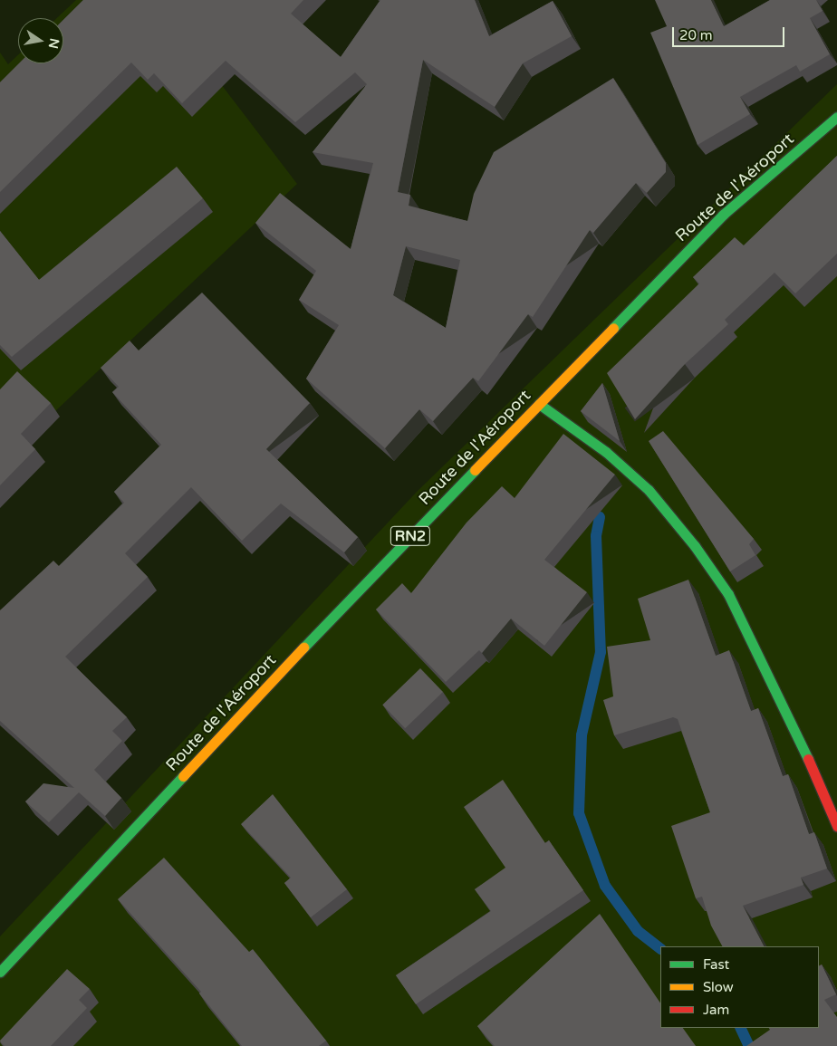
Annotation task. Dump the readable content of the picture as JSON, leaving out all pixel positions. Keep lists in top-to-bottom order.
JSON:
{
  "streets": {
    "main road": ["Route de l'Aéroport", "RN2"]
  },
  "legend": ["Fast", "Slow", "Jam"],
  "scale_bar": "20 m",
  "north": "right"
}
